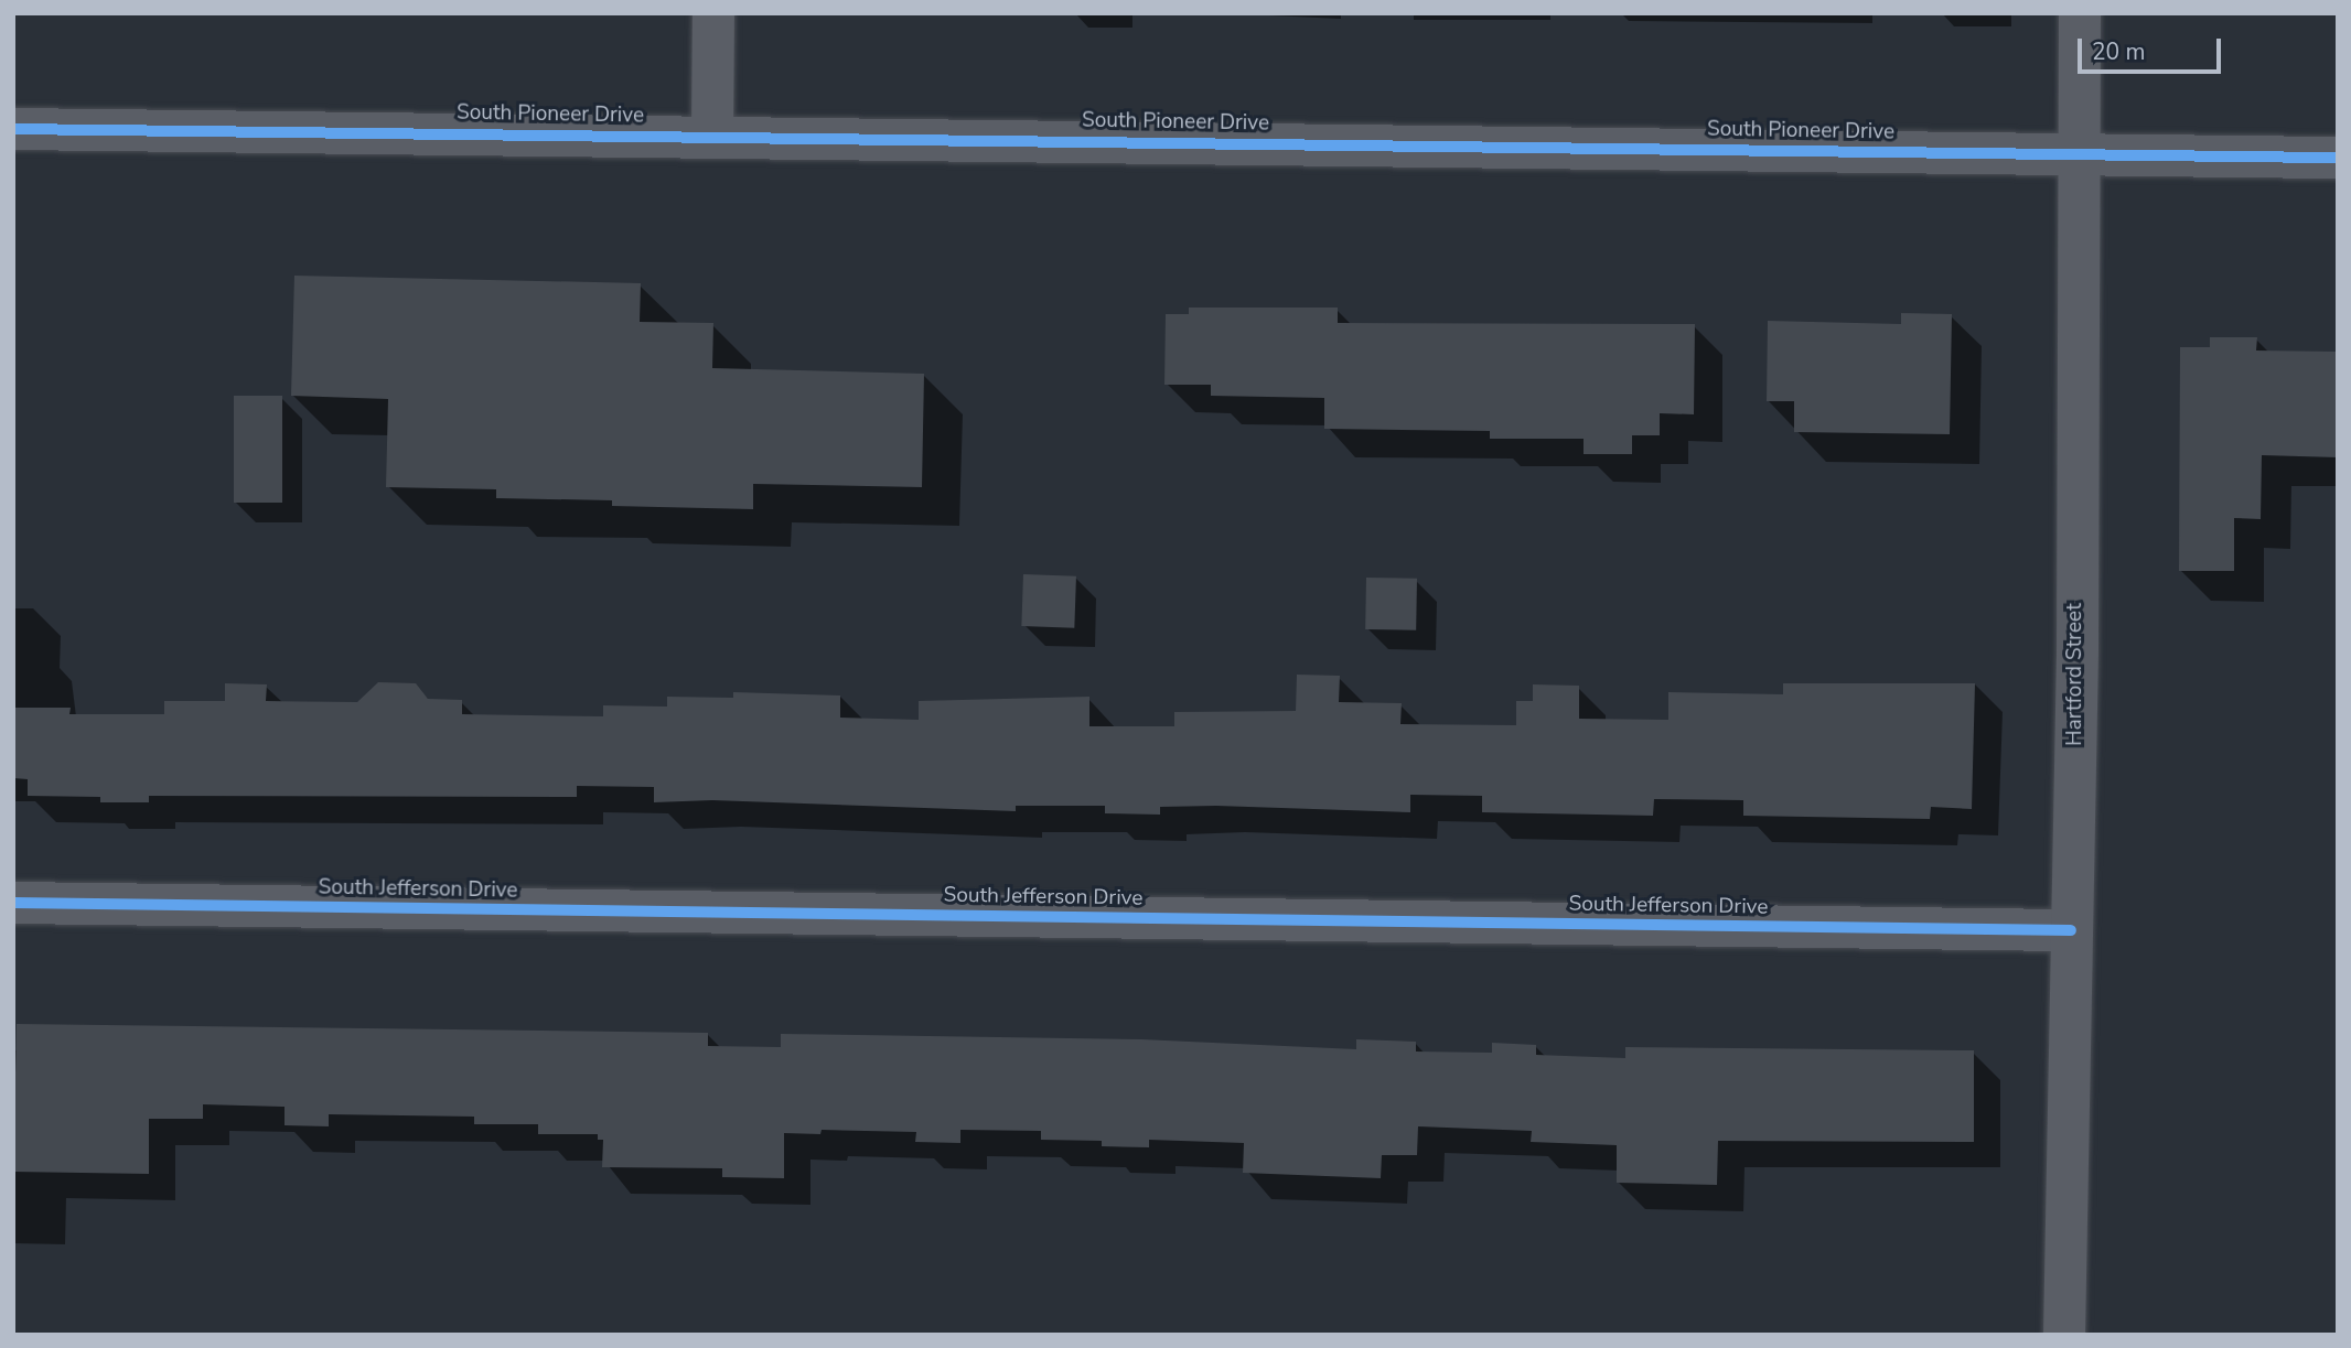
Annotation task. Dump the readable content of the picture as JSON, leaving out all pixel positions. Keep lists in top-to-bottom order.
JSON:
{
  "streets": {
    "street": ["South Pioneer Drive", "Hartford Street", "South Jefferson Drive"]
  },
  "crossings": [
    ["South Pioneer Drive", "Hartford Street"],
    ["Hartford Street", "South Jefferson Drive"]
  ],
  "scale_bar": "20 m"
}
